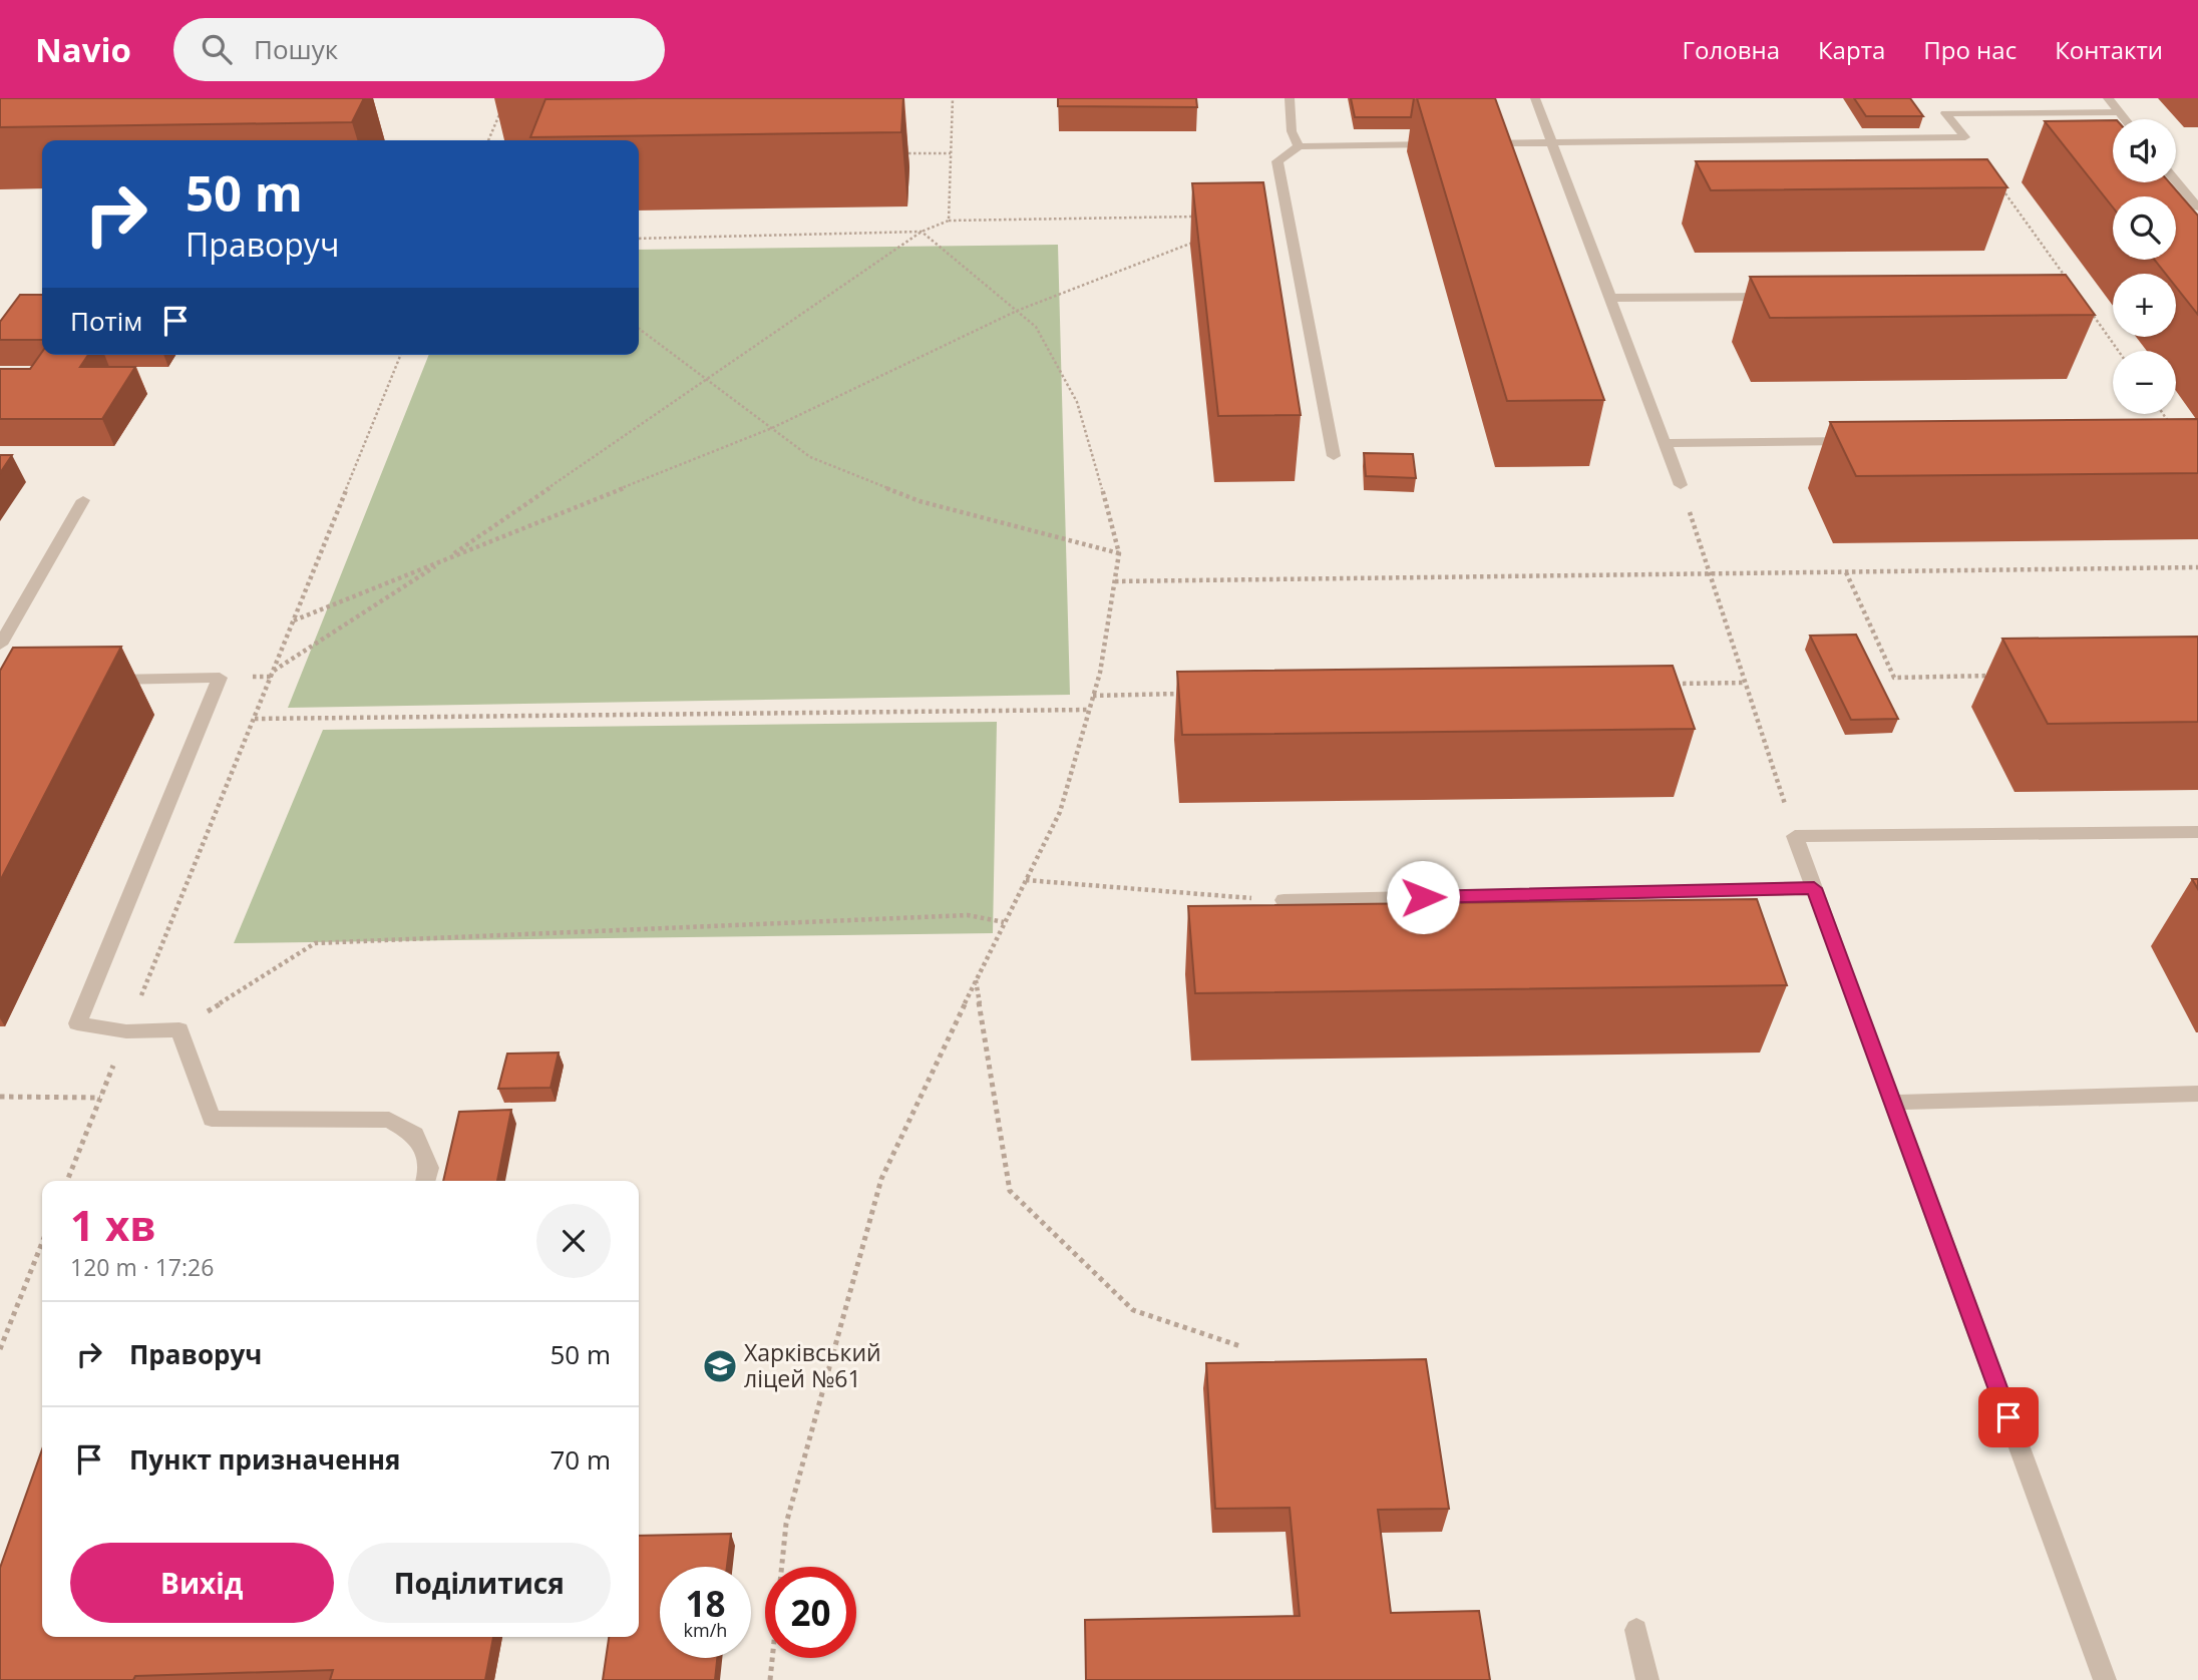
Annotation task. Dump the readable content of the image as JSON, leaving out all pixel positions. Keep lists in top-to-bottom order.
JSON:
{
  "places": {
    "school or university": ["Харківський ліцей №61"]
  },
  "page": {
    "header": "Navio",
    "search": "Пошук",
    "nav": [
      "Головна",
      "Карта",
      "Про нас",
      "Контакти"
    ],
    "map_buttons": ["+", "−"],
    "turn": ["50 m", "Праворуч"],
    "then": "Потім",
    "heading": ["1 хв", "120 m · 17:26"],
    "list": [
      {
        "name": "Праворуч",
        "value": "50 m"
      },
      {
        "name": "Пункт призначення",
        "value": "70 m"
      }
    ],
    "buttons": ["Вихід", "Поділитися"],
    "speed": "18 km/h",
    "limit": "20"
  }
}
